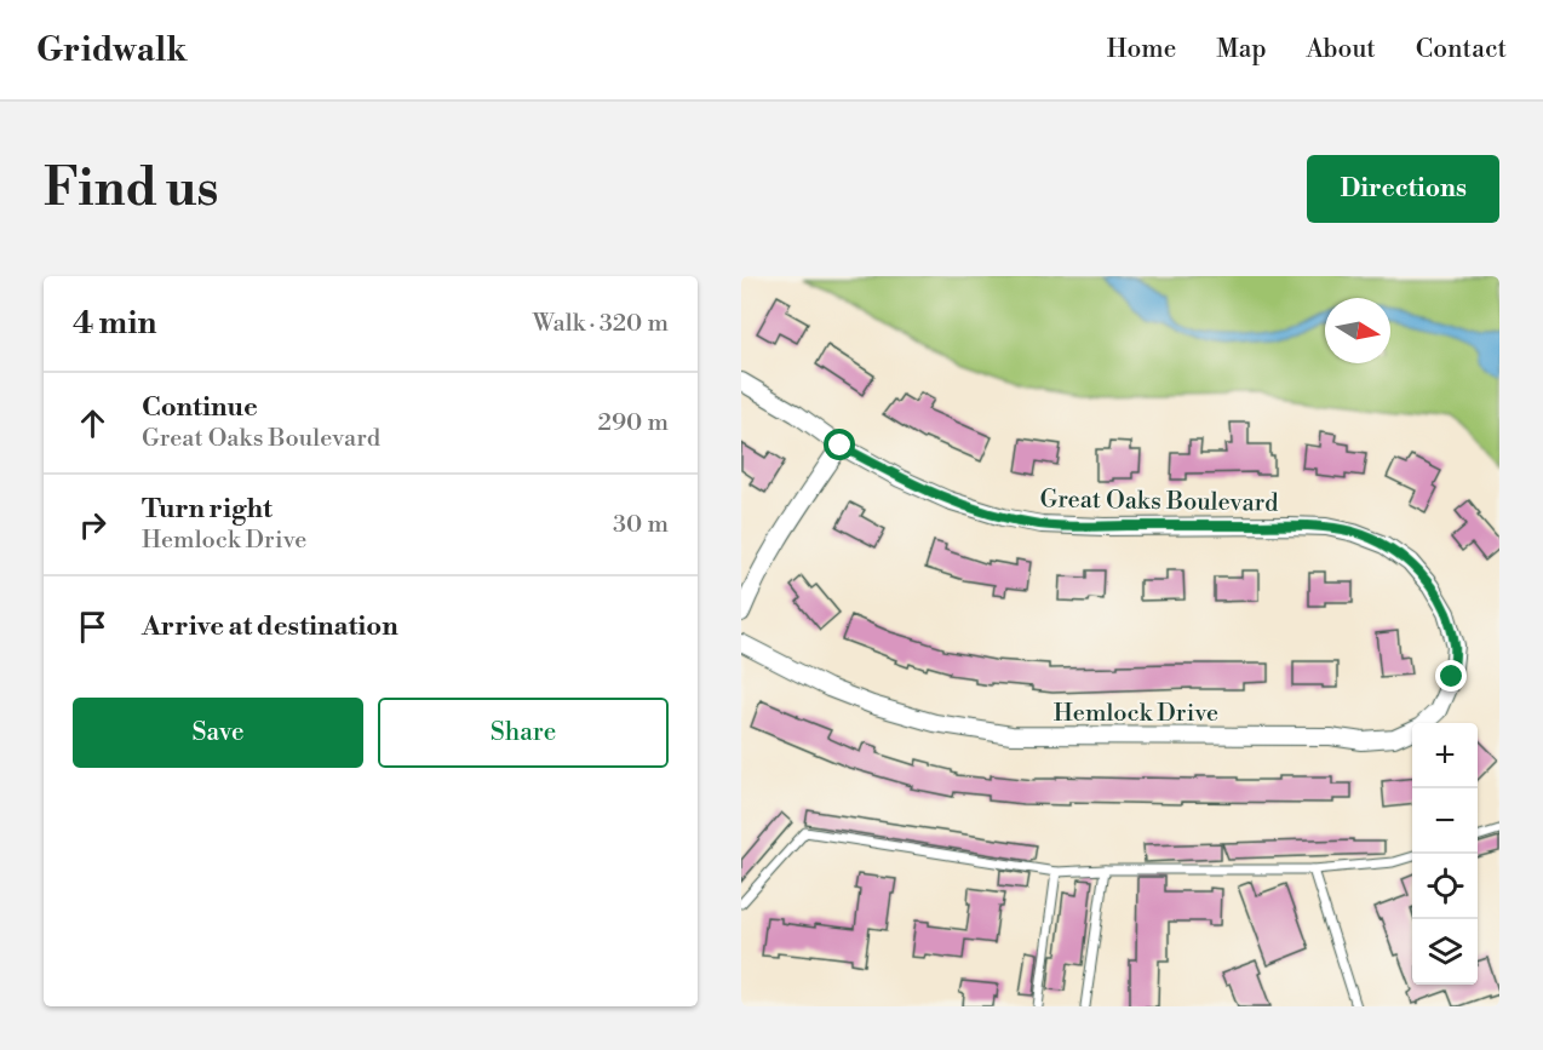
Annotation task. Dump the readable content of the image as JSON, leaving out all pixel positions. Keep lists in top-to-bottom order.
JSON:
{
  "streets": {
    "street": ["Great Oaks Boulevard", "Hemlock Drive"]
  },
  "crossings": [
    ["Great Oaks Boulevard", "Hemlock Drive"]
  ],
  "north": "right",
  "page": {
    "header": "Gridwalk",
    "nav": [
      "Home",
      "Map",
      "About",
      "Contact"
    ],
    "buttons": [
      "Directions",
      ["Save", "Share"]
    ],
    "title": "Find us",
    "heading": ["4 min", "Walk · 320 m"],
    "list": [
      ["Continue", "Great Oaks Boulevard", "290 m"],
      ["Turn right", "Hemlock Drive", "30 m"],
      "Arrive at destination"
    ],
    "map_buttons": ["+", "−"]
  }
}
